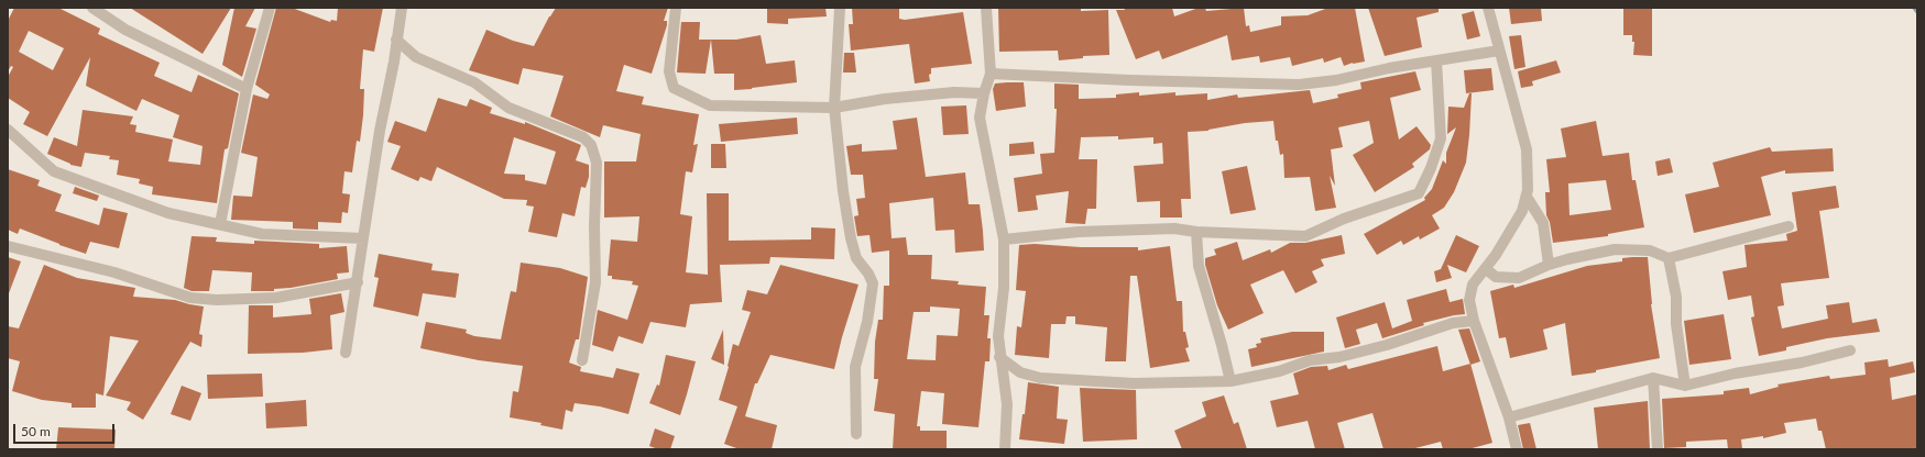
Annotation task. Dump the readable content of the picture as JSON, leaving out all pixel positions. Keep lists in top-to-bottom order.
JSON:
{
  "scale_bar": "50 m"
}
